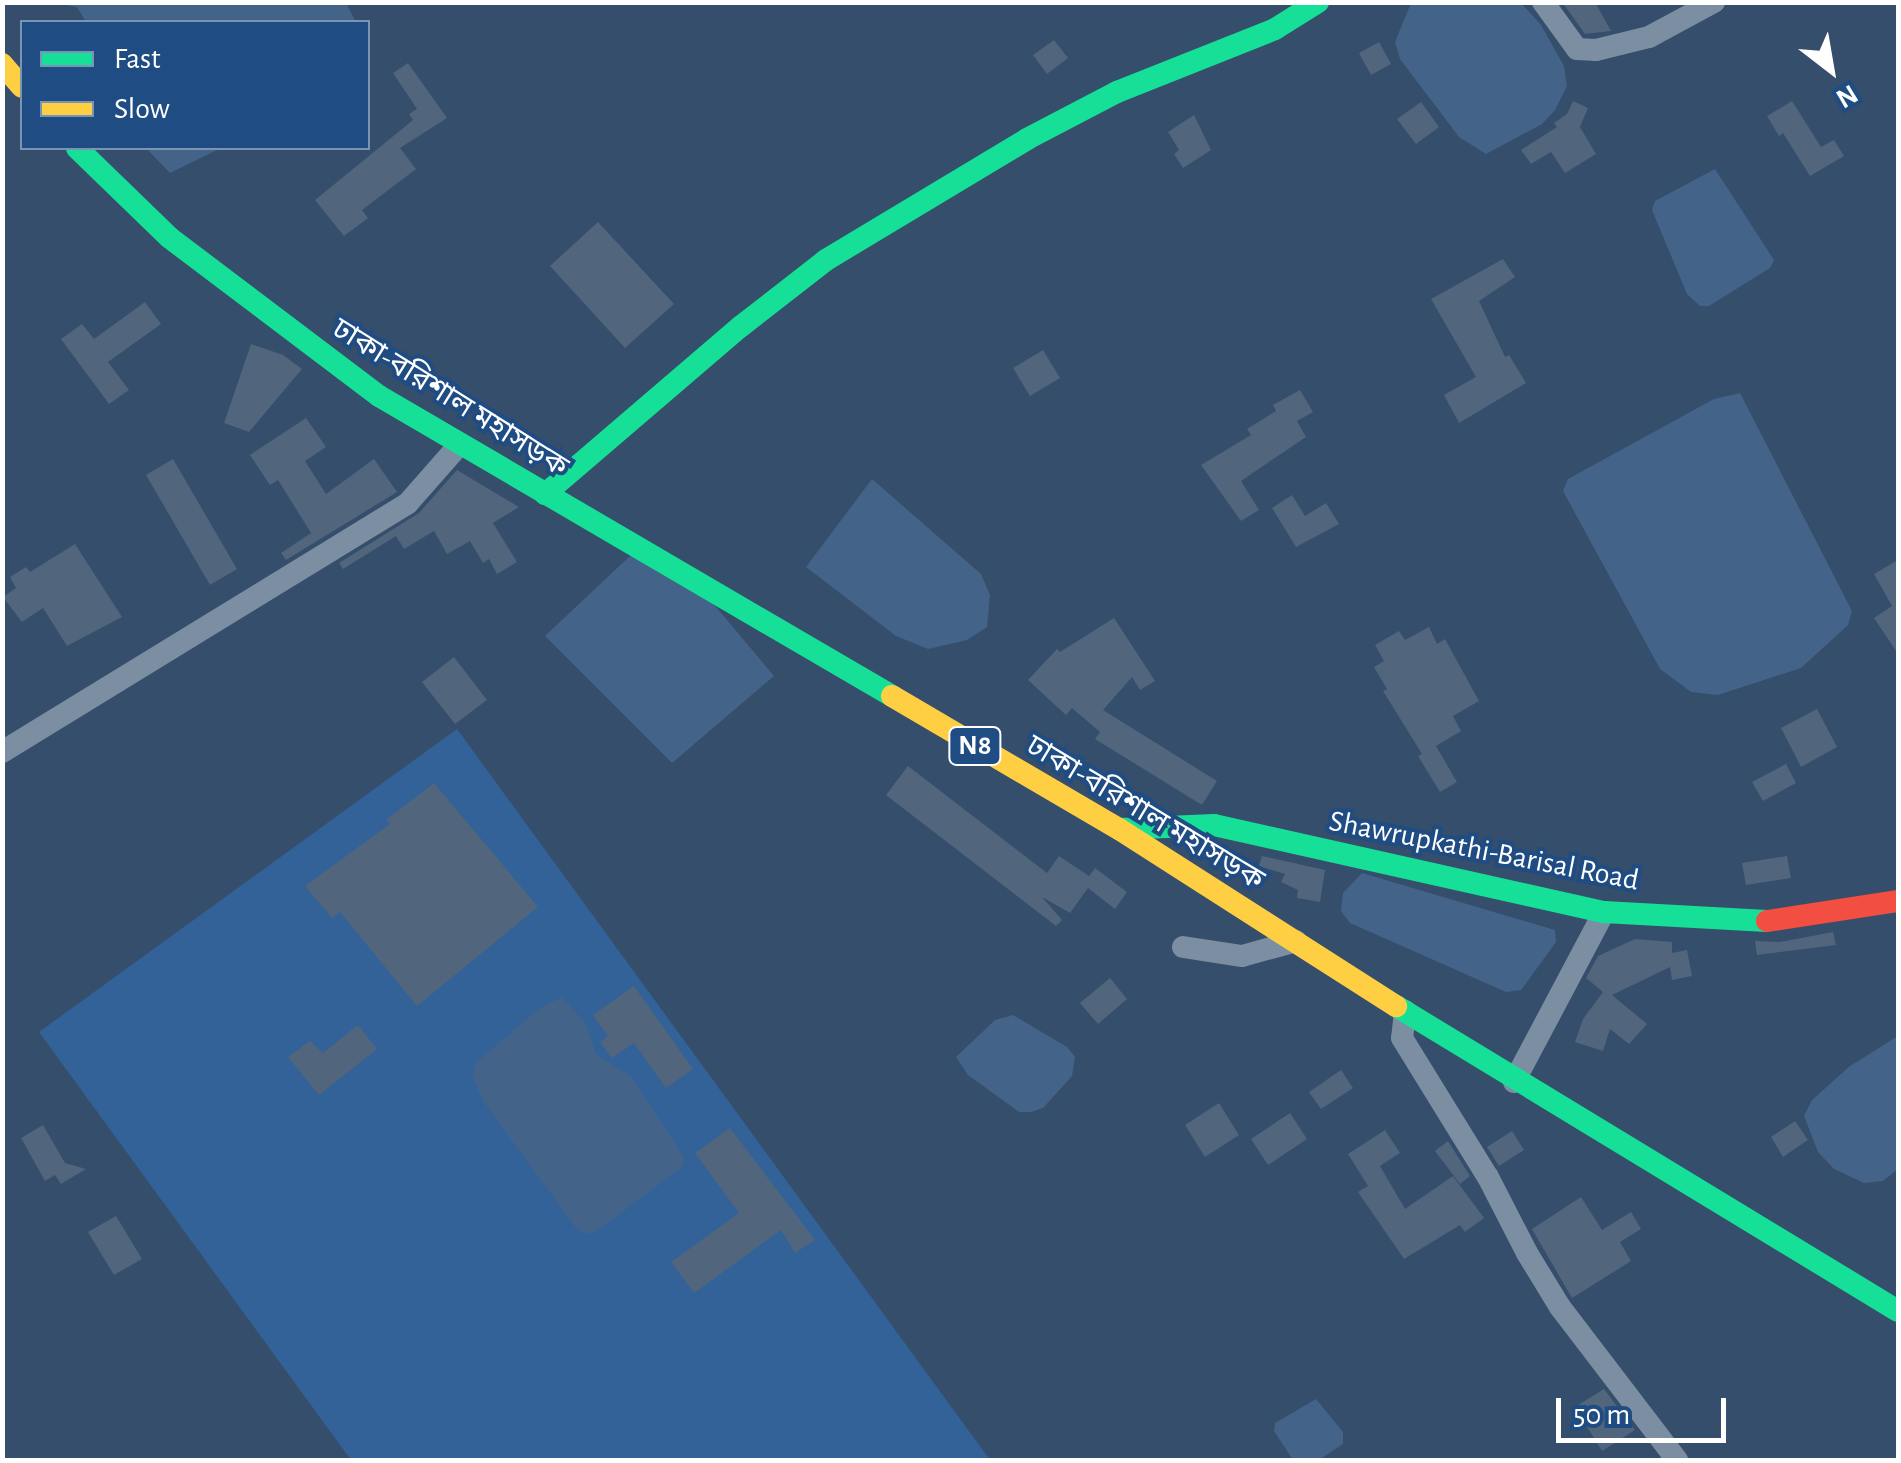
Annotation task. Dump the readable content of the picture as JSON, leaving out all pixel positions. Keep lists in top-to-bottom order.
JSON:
{
  "streets": {
    "main road": ["ঢাকা-বরিশাল মহাসড়ক", "N8", "Shawrupkathi-Barisal Road"]
  },
  "crossings": [
    ["ঢাকা-বরিশাল মহাসড়ক", "Shawrupkathi-Barisal Road"]
  ],
  "legend": ["Fast", "Slow"],
  "scale_bar": "50 m",
  "north": "bottom right"
}
